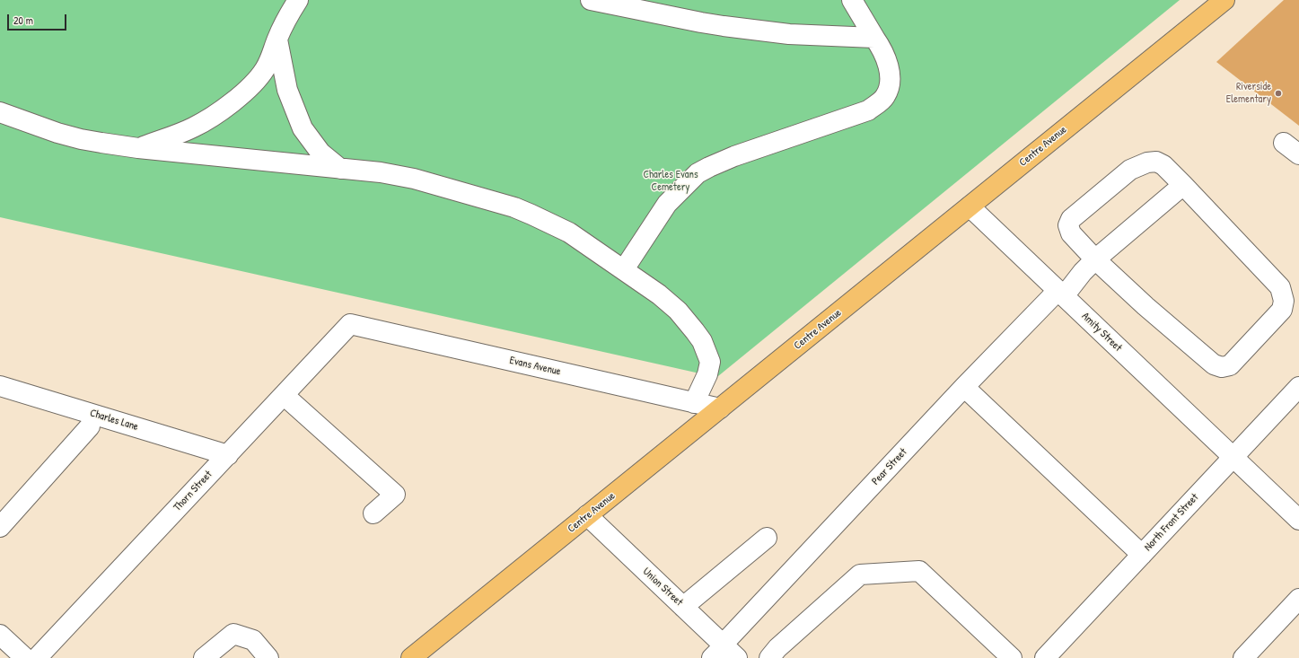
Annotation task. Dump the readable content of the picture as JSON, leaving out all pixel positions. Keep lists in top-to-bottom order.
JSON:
{
  "streets": {
    "main road": ["Centre Avenue"],
    "street": [
      "Amity Street",
      "Evans Avenue",
      "Charles Lane",
      "Pear Street",
      "Thorn Street",
      "North Front Street",
      "Union Street"
    ]
  },
  "crossings": [
    ["Centre Avenue", "Amity Street"],
    ["Centre Avenue", "Evans Avenue"],
    ["Centre Avenue", "Union Street"],
    ["Amity Street", "Pear Street"],
    ["Amity Street", "North Front Street"],
    ["Evans Avenue", "Thorn Street"],
    ["Charles Lane", "Thorn Street"],
    ["Pear Street", "Union Street"]
  ],
  "parks": ["Charles Evans Cemetery"],
  "places": ["Riverside Elementary"],
  "scale_bar": "20 m"
}
